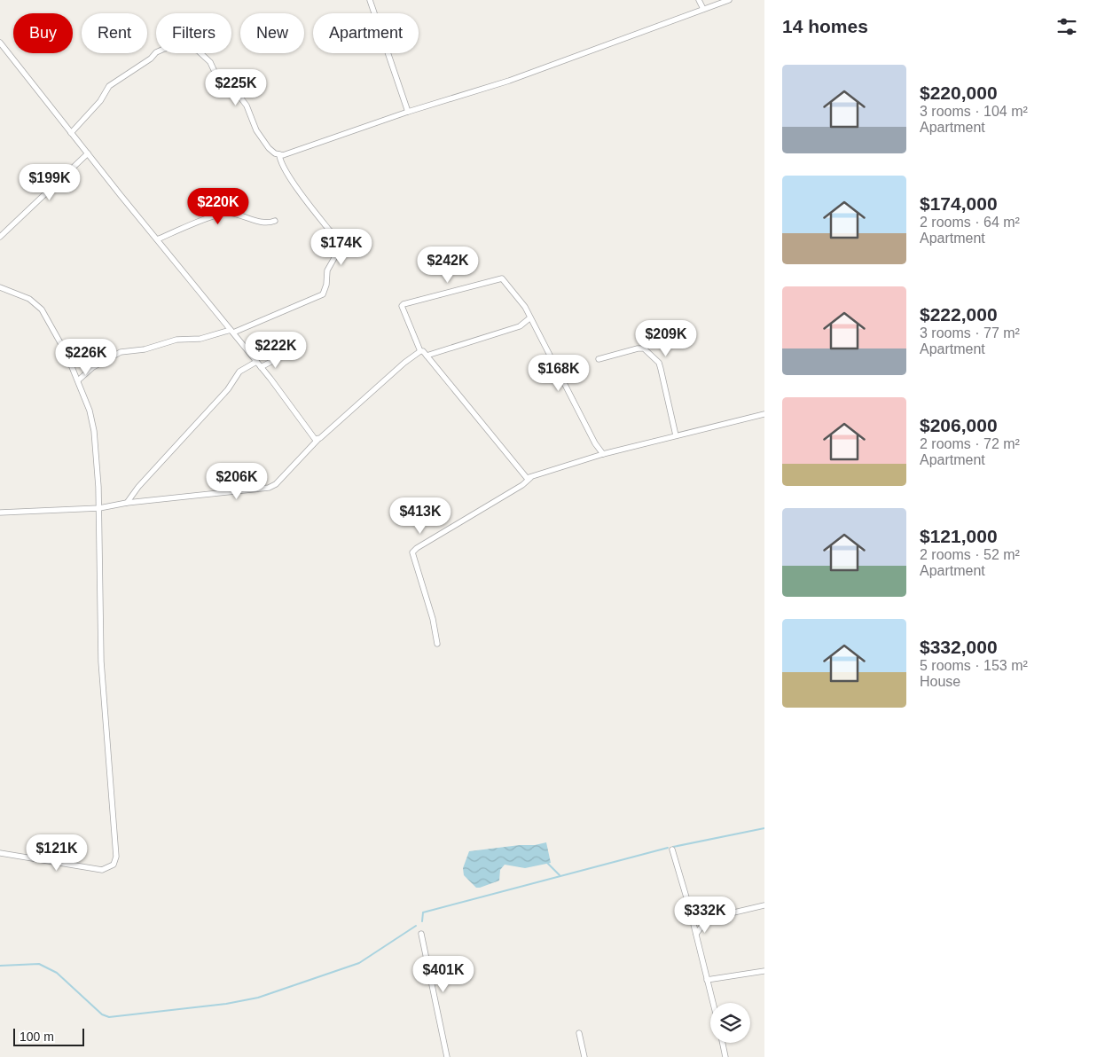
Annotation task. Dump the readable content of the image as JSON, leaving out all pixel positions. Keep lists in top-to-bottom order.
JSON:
{
  "scale_bar": "100 m",
  "page": {
    "heading": "14 homes",
    "chip": [
      "Buy",
      "Rent",
      "Filters",
      "New",
      "Apartment"
    ],
    "list": [
      {
        "name": "$220,000",
        "note": "3 rooms · 104 m² · Apartment"
      },
      {
        "name": "$174,000",
        "note": "2 rooms · 64 m² · Apartment"
      },
      {
        "name": "$222,000",
        "note": "3 rooms · 77 m² · Apartment"
      },
      {
        "name": "$206,000",
        "note": "2 rooms · 72 m² · Apartment"
      },
      {
        "name": "$121,000",
        "note": "2 rooms · 52 m² · Apartment"
      },
      {
        "name": "$332,000",
        "note": "5 rooms · 153 m² · House"
      }
    ],
    "price": [
      "$225K",
      "$199K",
      "$220K",
      "$174K",
      "$242K",
      "$209K",
      "$222K",
      "$226K",
      "$168K",
      "$206K",
      "$413K",
      "$121K",
      "$332K",
      "$401K"
    ],
    "scale": "100 m"
  }
}
